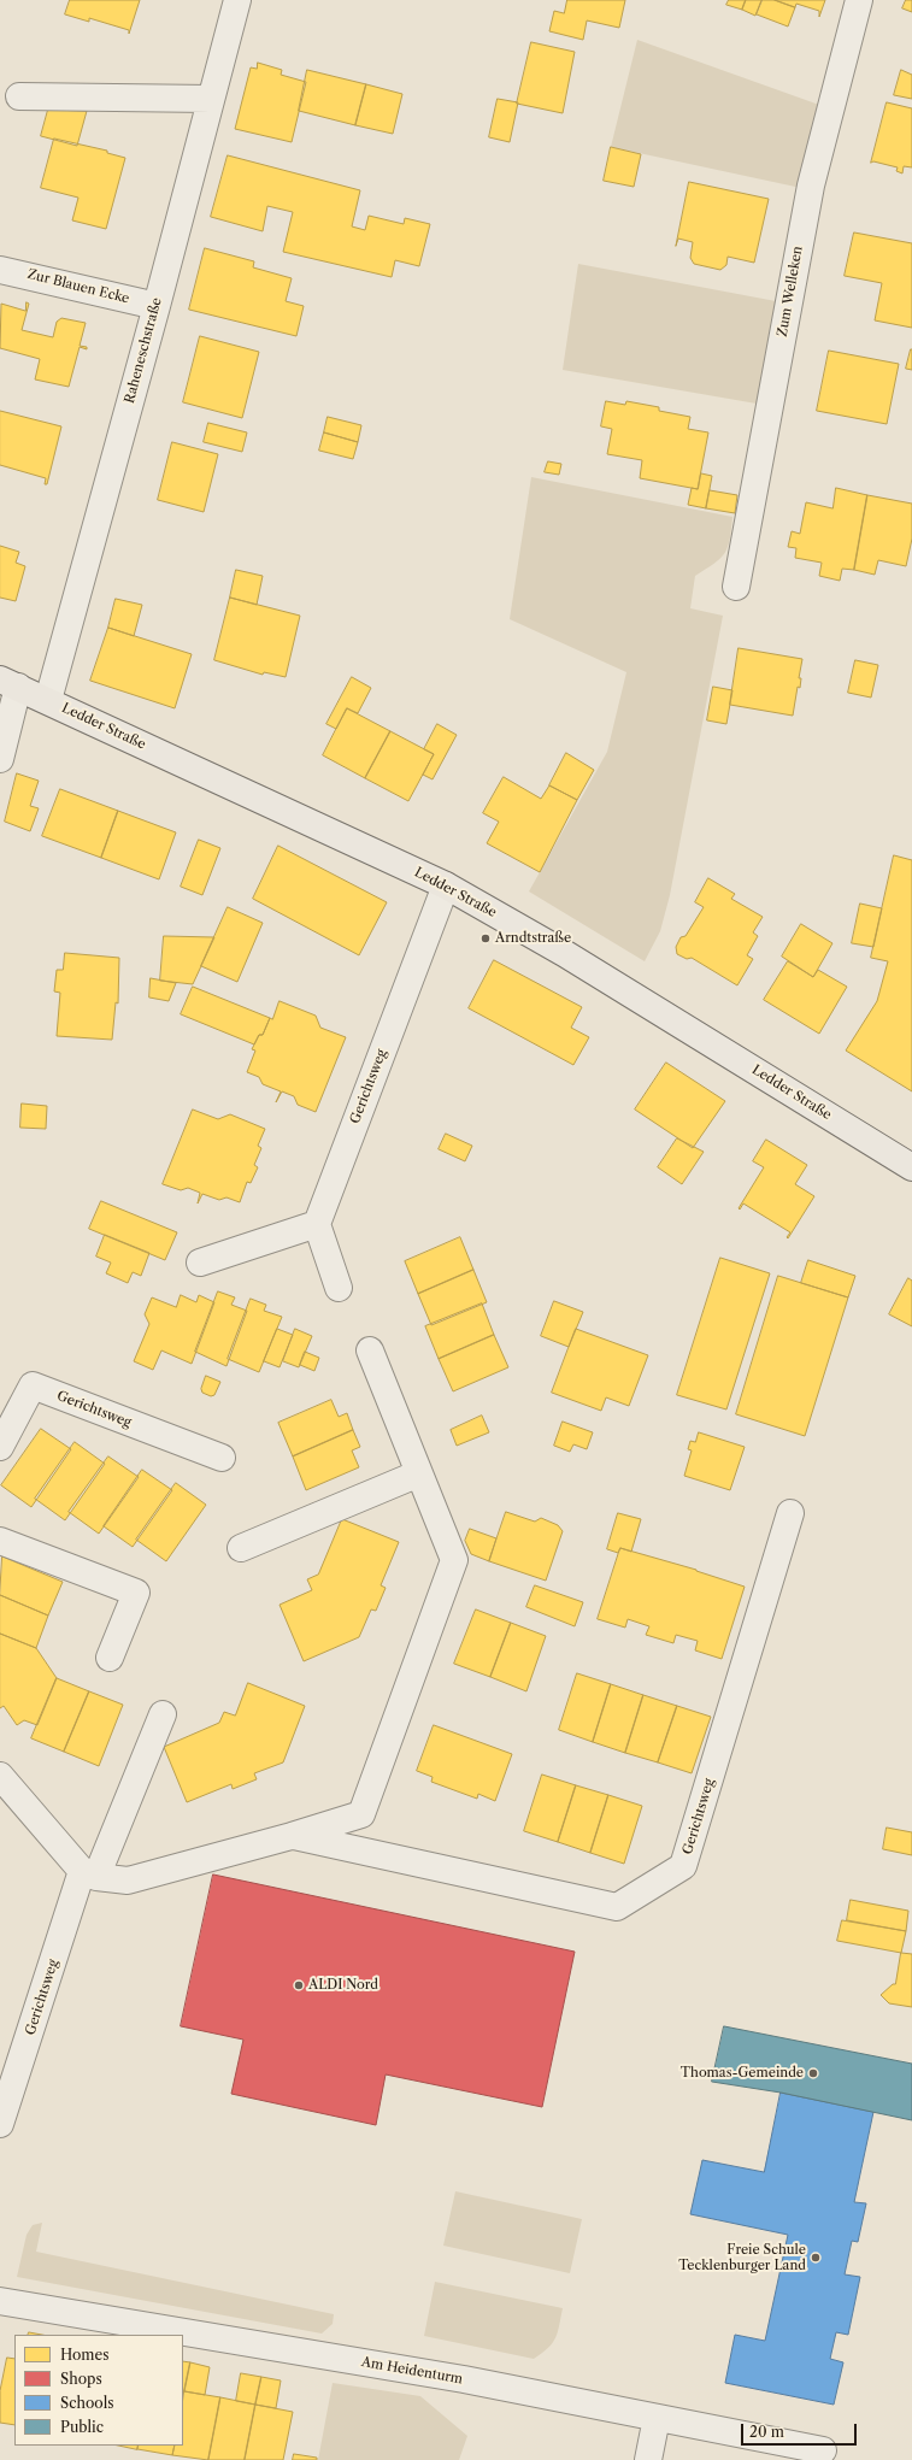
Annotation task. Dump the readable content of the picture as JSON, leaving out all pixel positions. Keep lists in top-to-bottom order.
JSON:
{
  "streets": {
    "main road": ["Ledder Straße"],
    "street": [
      "Zur Blauen Ecke",
      "Zum Welleken",
      "Raheneschstraße",
      "Gerichtsweg",
      "Am Heidenturm"
    ]
  },
  "crossings": [
    ["Zur Blauen Ecke", "Raheneschstraße"],
    ["Raheneschstraße", "Ledder Straße"],
    ["Ledder Straße", "Gerichtsweg"]
  ],
  "places": [
    "Arndtstraße",
    "ALDI Nord",
    "Thomas-Gemeinde",
    "Freie Schule Tecklenburger Land"
  ],
  "legend": [
    "Homes",
    "Shops",
    "Schools",
    "Public"
  ],
  "scale_bar": "20 m"
}
